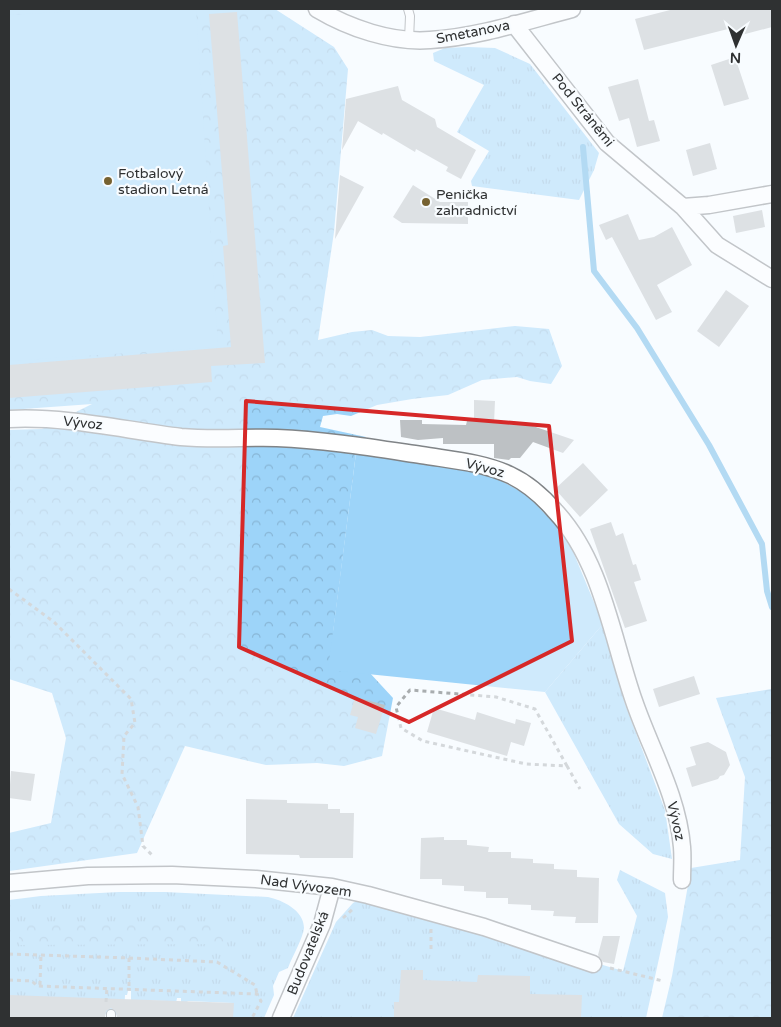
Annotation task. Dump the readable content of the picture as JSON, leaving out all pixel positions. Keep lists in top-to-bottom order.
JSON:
{
  "streets": {
    "street": [
      "Smetanova",
      "Pod Stráněmi",
      "Vývoz",
      "Nad Vývozem",
      "Budovatelská"
    ]
  },
  "crossings": [
    ["Smetanova", "Pod Stráněmi"],
    ["Nad Vývozem", "Budovatelská"]
  ],
  "places": ["Fotbalový stadion Letná", "Penička zahradnictví"],
  "north": "bottom"
}
